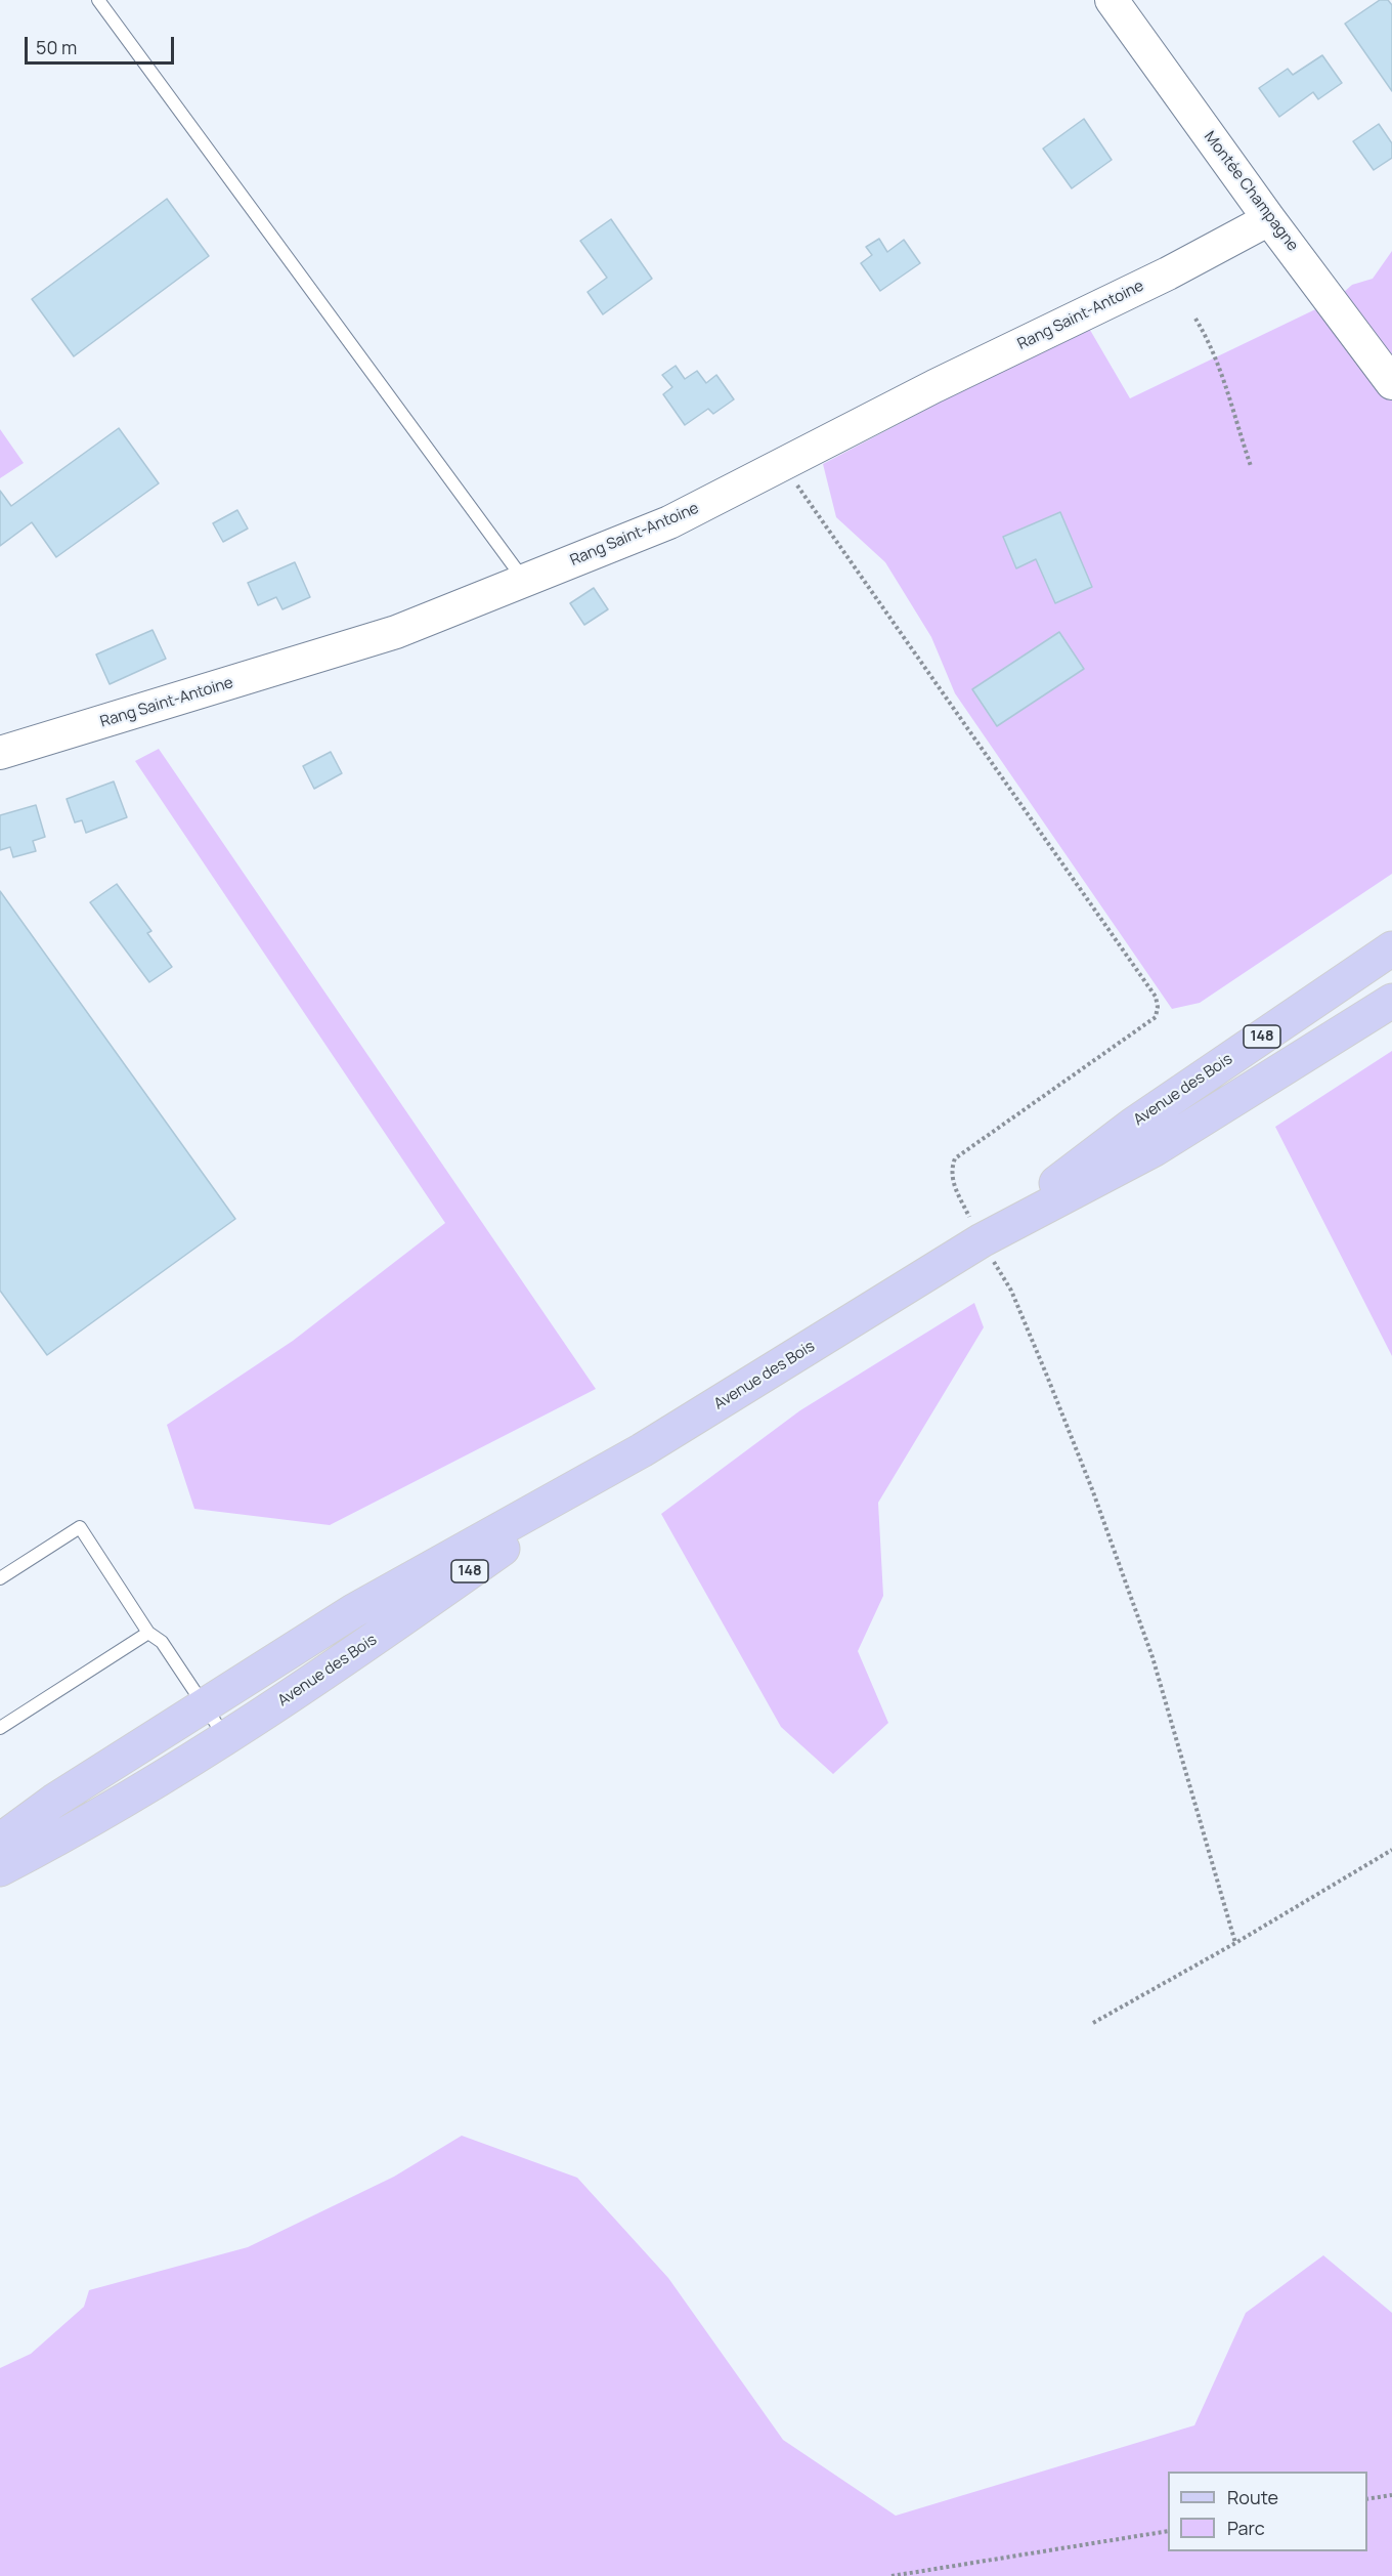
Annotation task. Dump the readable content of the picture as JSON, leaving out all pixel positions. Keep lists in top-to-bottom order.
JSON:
{
  "streets": {
    "main road": ["148", "Avenue des Bois"],
    "street": ["Montée Champagne", "Rang Saint-Antoine"]
  },
  "crossings": [
    ["Montée Champagne", "Rang Saint-Antoine"]
  ],
  "legend": ["Route", "Parc"],
  "scale_bar": "50 m"
}
